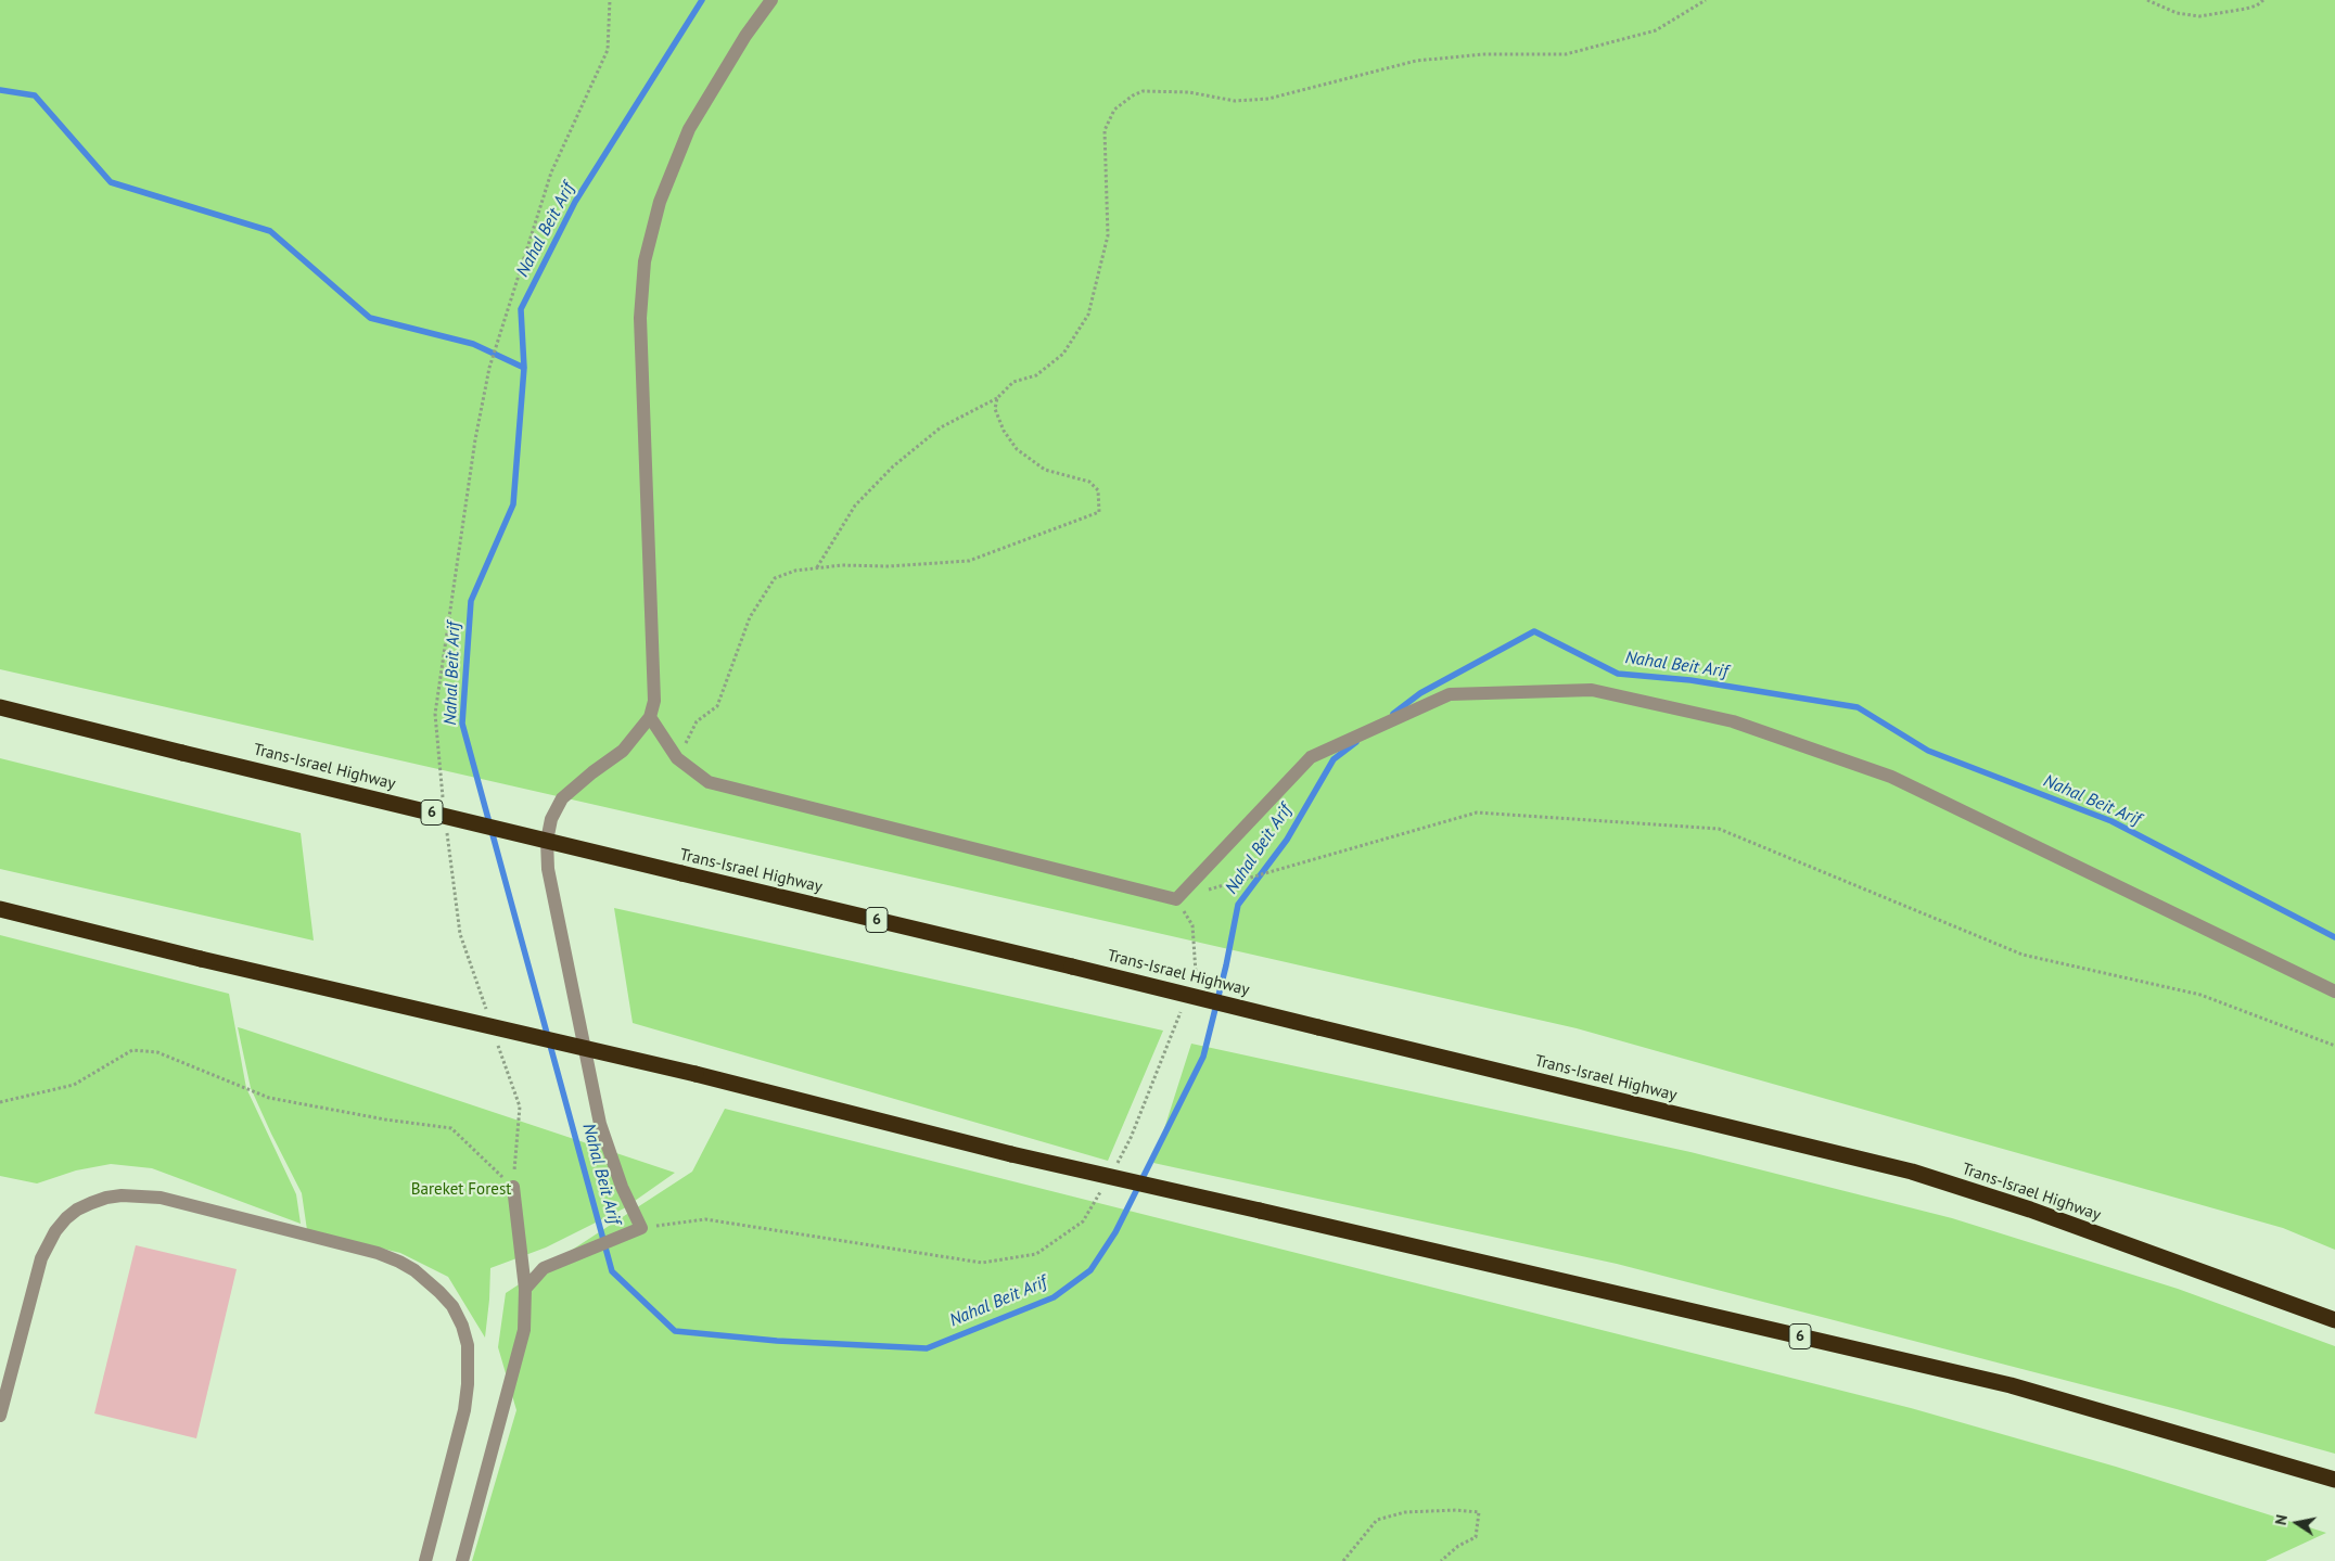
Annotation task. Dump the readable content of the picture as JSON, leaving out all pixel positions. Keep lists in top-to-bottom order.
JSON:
{
  "streets": {
    "highway": ["Trans-Israel Highway", "6"]
  },
  "water": ["Nahal Beit Arif"],
  "parks": ["Bareket Forest"],
  "north": "left"
}
